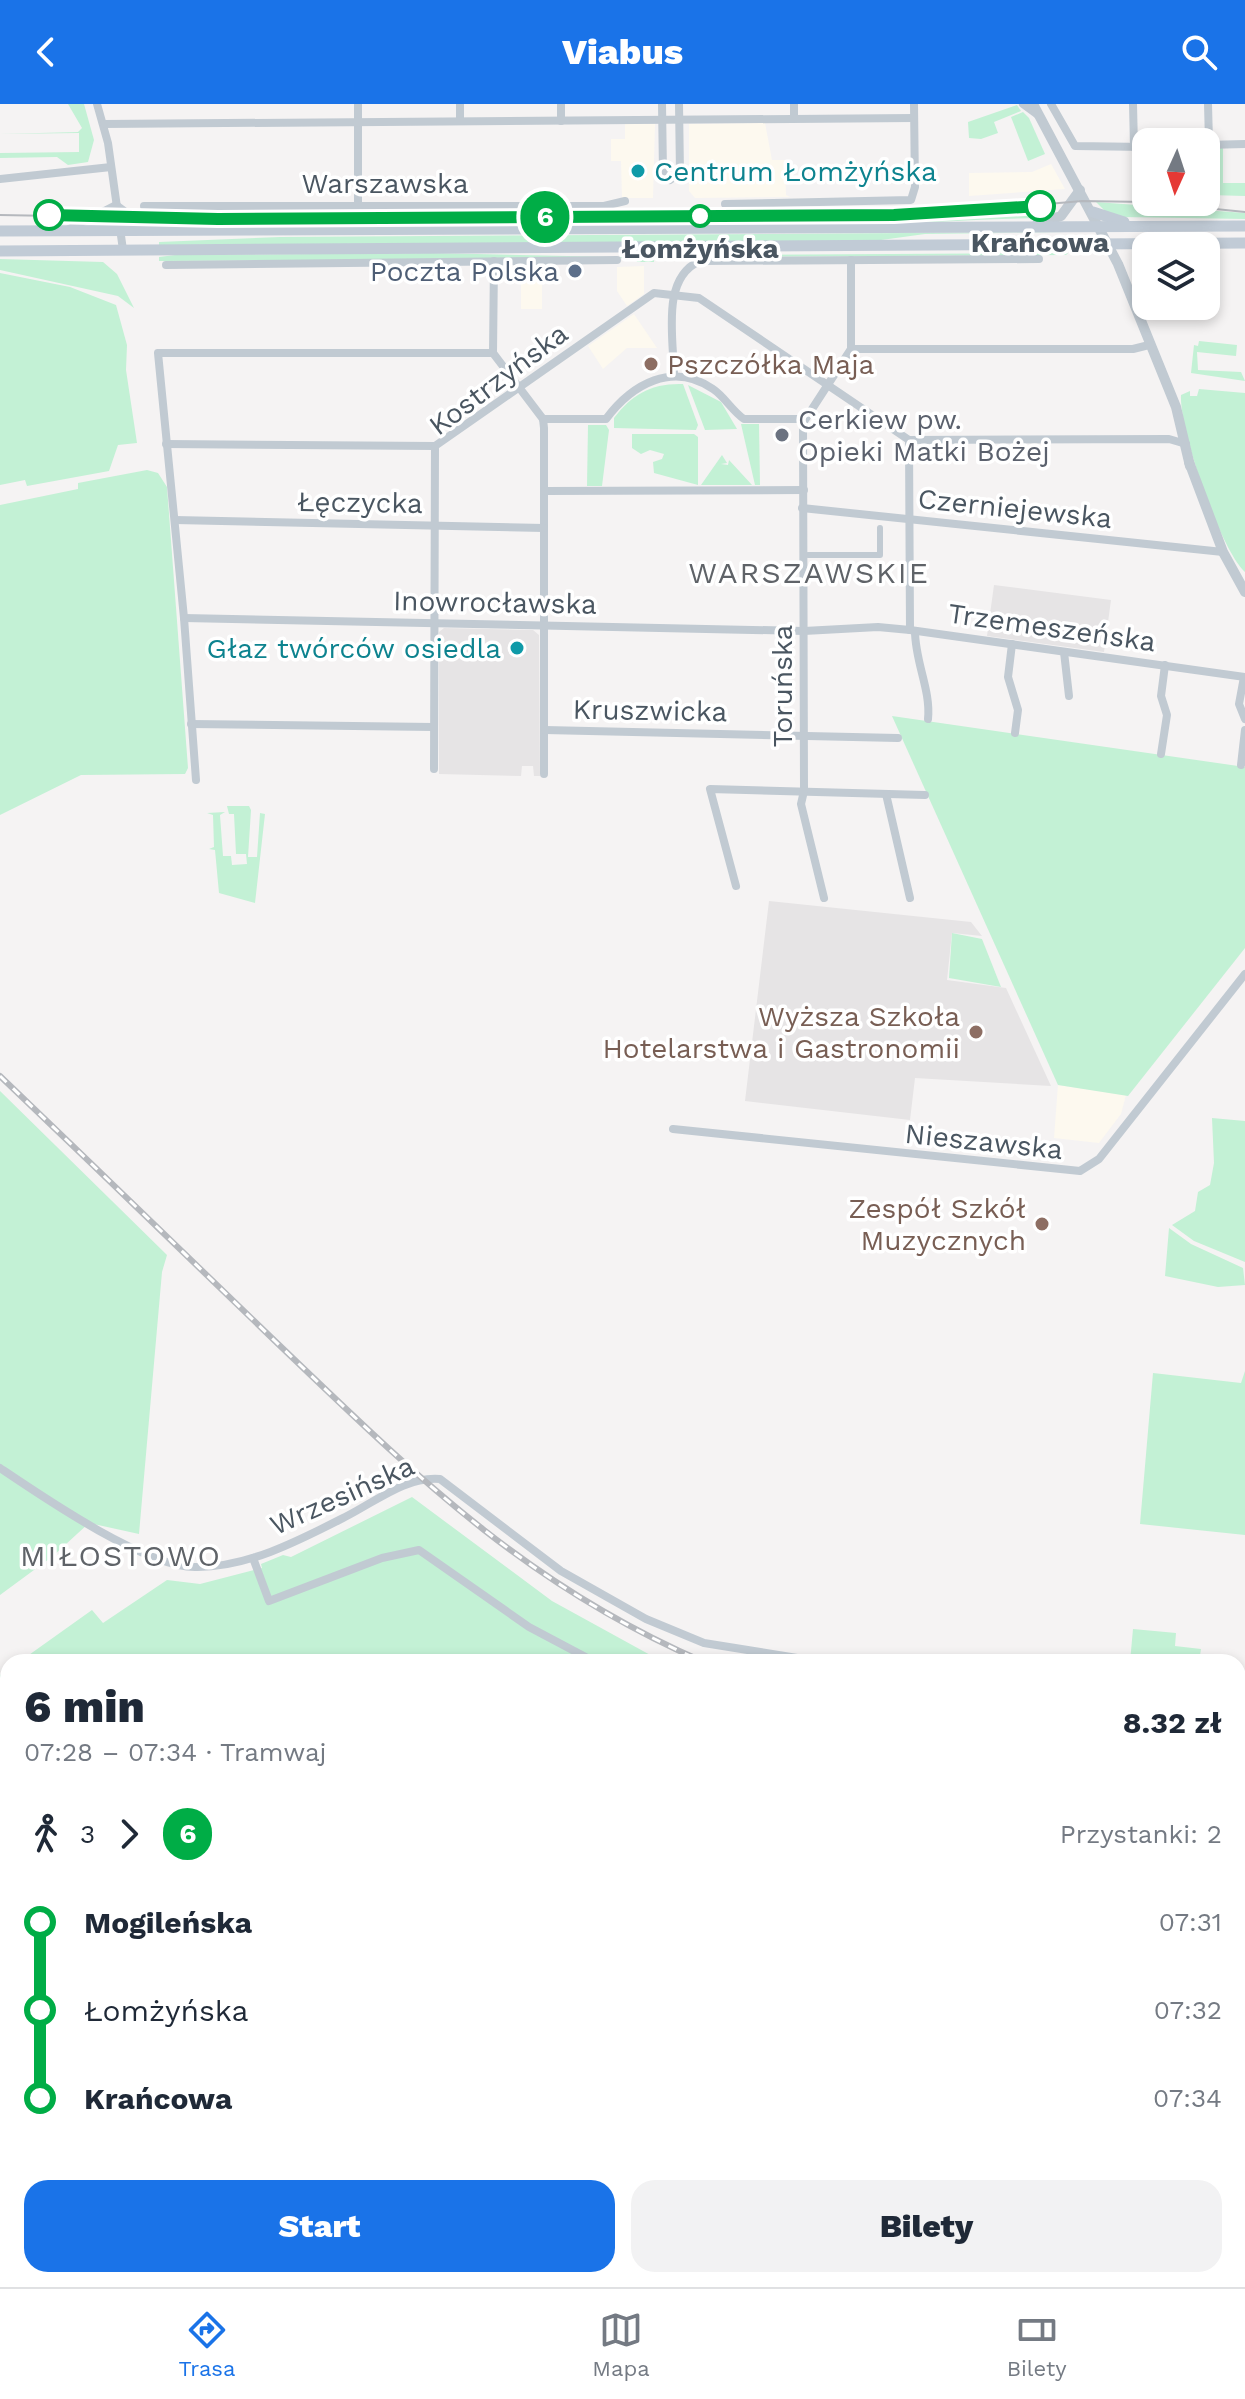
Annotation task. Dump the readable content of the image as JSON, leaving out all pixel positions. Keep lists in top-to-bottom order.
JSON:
{
  "streets": {
    "main road": ["Warszawska"],
    "street": [
      "Kostrzyńska",
      "Łęczycka",
      "Czerniejewska",
      "Inowrocławska",
      "Trzemeszeńska",
      "Toruńska",
      "Kruszwicka",
      "Nieszawska",
      "Wrzesińska"
    ]
  },
  "crossings": [
    ["Kostrzyńska", "Łęczycka"],
    ["Kostrzyńska", "Inowrocławska"],
    ["Czerniejewska", "Toruńska"],
    ["Inowrocławska", "Trzemeszeńska"],
    ["Inowrocławska", "Toruńska"],
    ["Trzemeszeńska", "Toruńska"],
    ["Toruńska", "Kruszwicka"]
  ],
  "districts": ["WARSZAWSKIE", "MIŁOSTOWO"],
  "places": [
    "Centrum Łomżyńska",
    "Krańcowa",
    "Łomżyńska",
    "Poczta Polska",
    "Pszczółka Maja",
    "Cerkiew pw. Opieki Matki Bożej",
    "Głaz twórców osiedla",
    "Wyższa Szkoła Hotelarstwa i Gastronomii",
    "Zespół Szkół Muzycznych"
  ],
  "lines": ["tram line 6"],
  "north": "bottom",
  "page": {
    "header": "Viabus",
    "on_map": "6",
    "heading": ["6 min", "07:28 – 07:34 · Tramwaj", "8.32 zł"],
    "legs": ["3", "6", "Przystanki: 2"],
    "list": [
      {
        "name": "Mogileńska",
        "value": "07:31"
      },
      {
        "name": "Łomżyńska",
        "value": "07:32"
      },
      {
        "name": "Krańcowa",
        "value": "07:34"
      }
    ],
    "buttons": ["Start", "Bilety"],
    "tabs": ["Trasa", "Mapa", "Bilety"]
  }
}
